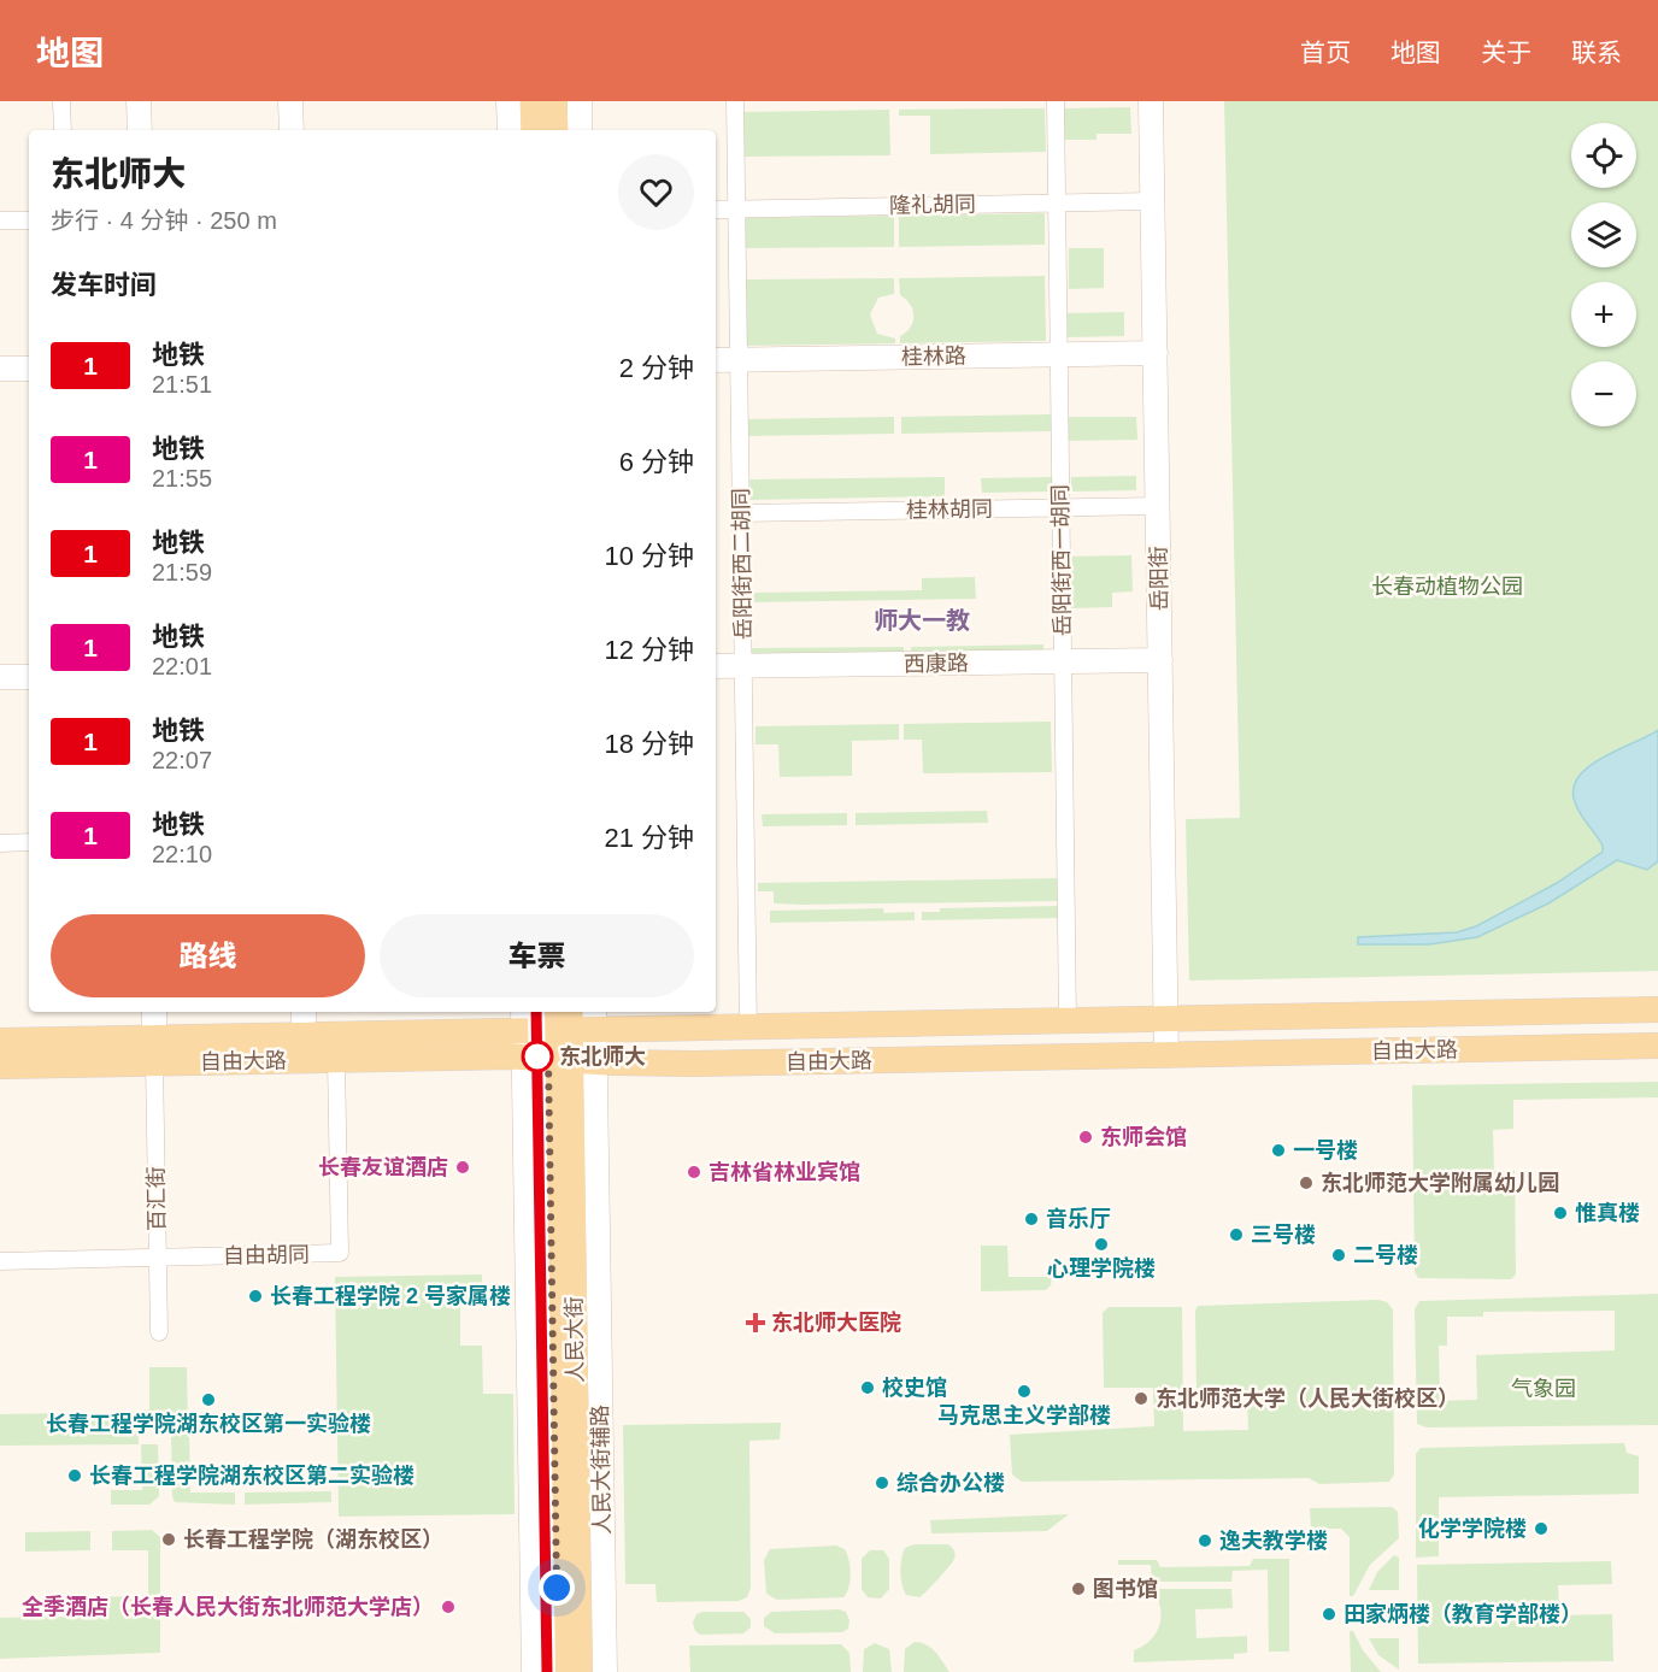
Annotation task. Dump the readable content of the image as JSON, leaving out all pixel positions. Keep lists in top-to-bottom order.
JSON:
{
  "streets": {
    "main road": ["自由大路", "人民大街"],
    "street": [
      "隆礼胡同",
      "桂林路",
      "桂林胡同",
      "岳阳街西一胡同",
      "岳阳街西二胡同",
      "岳阳街",
      "西康路",
      "百汇街",
      "自由胡同",
      "人民大街辅路"
    ]
  },
  "crossings": [
    ["隆礼胡同", "岳阳街西一胡同"],
    ["隆礼胡同", "岳阳街西二胡同"],
    ["隆礼胡同", "岳阳街"],
    ["桂林路", "岳阳街西一胡同"],
    ["桂林路", "岳阳街西二胡同"],
    ["桂林路", "岳阳街"],
    ["桂林胡同", "岳阳街西一胡同"],
    ["桂林胡同", "岳阳街西二胡同"],
    ["桂林胡同", "岳阳街"],
    ["岳阳街西一胡同", "西康路"],
    ["岳阳街西一胡同", "自由大路"],
    ["岳阳街西二胡同", "西康路"],
    ["岳阳街西二胡同", "自由大路"],
    ["岳阳街", "西康路"],
    ["岳阳街", "自由大路"],
    ["自由大路", "百汇街"],
    ["自由大路", "自由胡同"],
    ["自由大路", "人民大街"],
    ["自由大路", "人民大街辅路"],
    ["百汇街", "自由胡同"],
    ["人民大街", "人民大街辅路"]
  ],
  "districts": ["师大一教"],
  "parks": ["长春动植物公园", "气象园"],
  "places": {
    "other": [
      "东北师大",
      "东师会馆",
      "一号楼",
      "长春友谊酒店",
      "吉林省林业宾馆",
      "东北师范大学附属幼儿园",
      "惟真楼",
      "音乐厅",
      "三号楼",
      "心理学院楼",
      "二号楼",
      "长春工程学院 2 号家属楼",
      "校史馆",
      "马克思主义学部楼",
      "东北师范大学（人民大街校区）",
      "长春工程学院湖东校区第一实验楼",
      "长春工程学院湖东校区第二实验楼",
      "综合办公楼",
      "化学学院楼",
      "长春工程学院（湖东校区）",
      "逸夫教学楼",
      "图书馆",
      "全季酒店（长春人民大街东北师范大学店）",
      "田家炳楼（教育学部楼）"
    ],
    "health": ["东北师大医院"]
  },
  "lines": ["metro line 1"],
  "page": {
    "header": "地图",
    "nav": [
      "首页",
      "地图",
      "关于",
      "联系"
    ],
    "map_buttons": ["+", "−"],
    "heading": [
      ["东北师大", "步行 · 4 分钟 · 250 m"],
      "发车时间"
    ],
    "list": [
      {
        "mark": "1",
        "name": "地铁",
        "note": "21:51",
        "value": "2 分钟"
      },
      {
        "mark": "1",
        "name": "地铁",
        "note": "21:55",
        "value": "6 分钟"
      },
      {
        "mark": "1",
        "name": "地铁",
        "note": "21:59",
        "value": "10 分钟"
      },
      {
        "mark": "1",
        "name": "地铁",
        "note": "22:01",
        "value": "12 分钟"
      },
      {
        "mark": "1",
        "name": "地铁",
        "note": "22:07",
        "value": "18 分钟"
      },
      {
        "mark": "1",
        "name": "地铁",
        "note": "22:10",
        "value": "21 分钟"
      }
    ],
    "buttons": ["路线", "车票"]
  }
}
